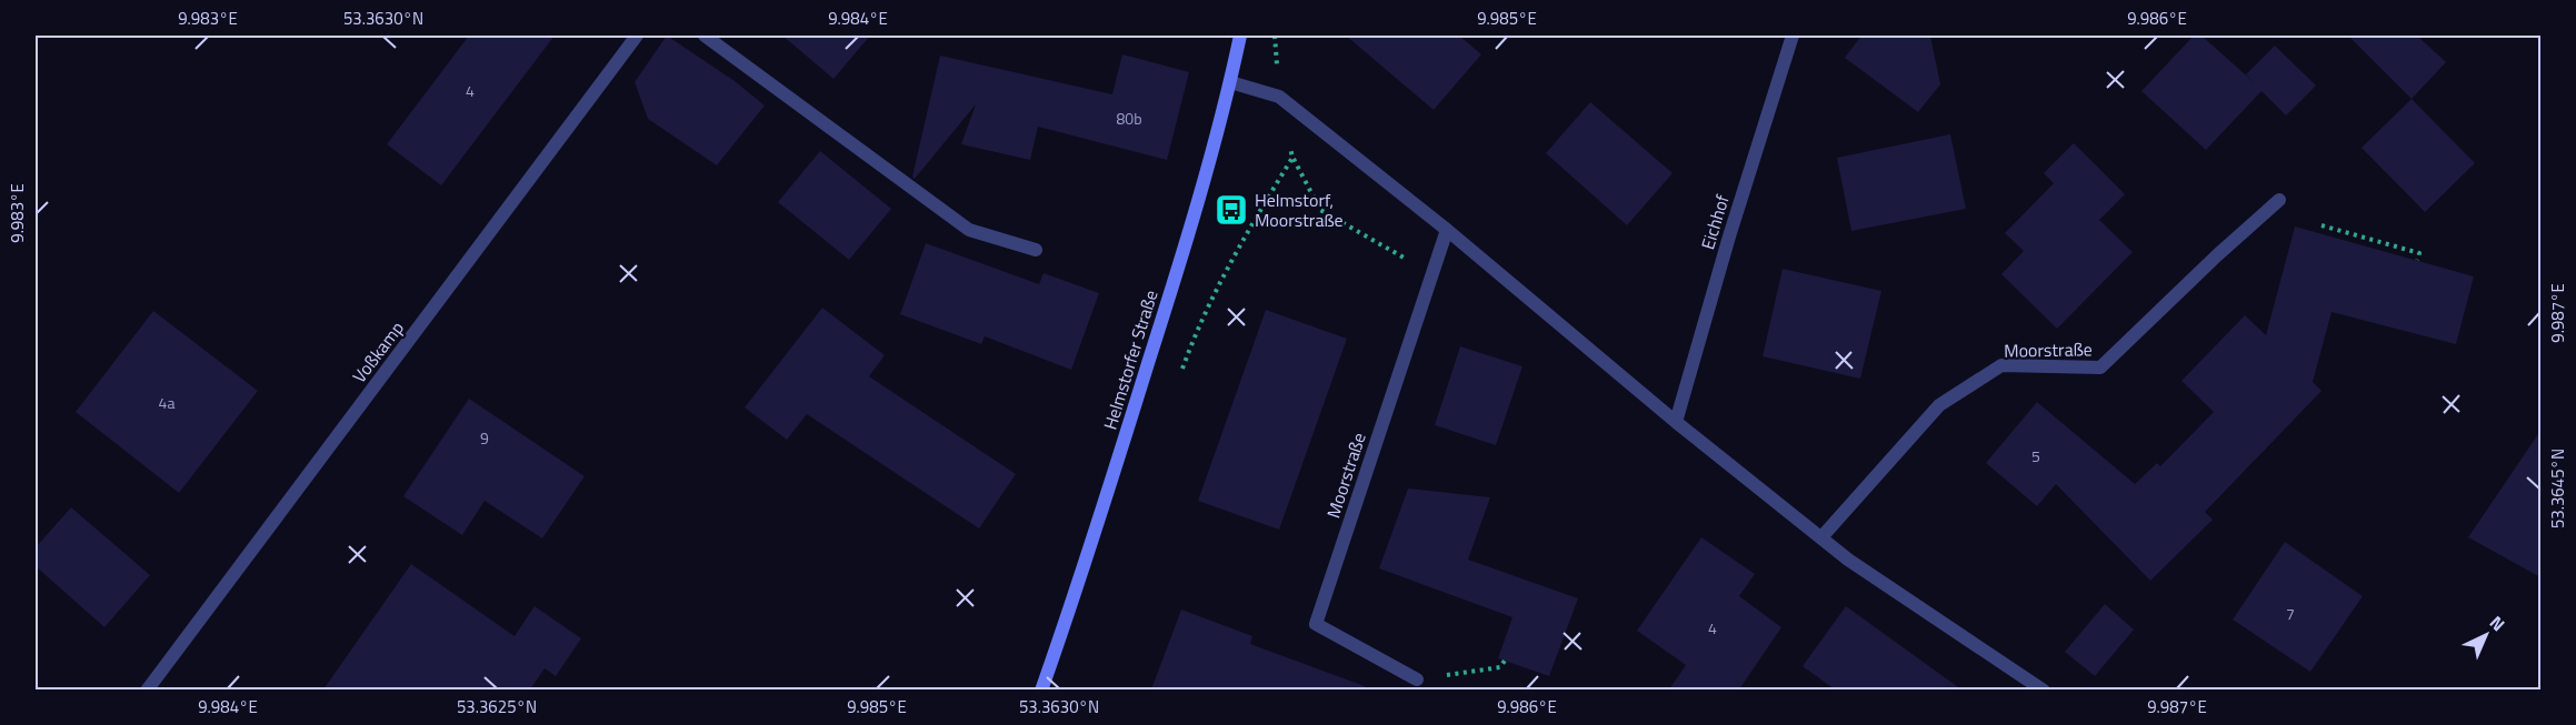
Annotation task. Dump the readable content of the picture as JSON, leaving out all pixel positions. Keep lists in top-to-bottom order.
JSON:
{
  "streets": {
    "main road": ["Helmstorfer Straße"],
    "street": ["Eichhof", "Moorstraße", "Voßkamp"]
  },
  "places": {
    "bus stop": ["Helmstorf, Moorstraße"]
  },
  "house_numbers": [
    "4",
    "80b",
    "4a",
    "9",
    "5",
    "7",
    "4"
  ],
  "north": "top right",
  "coordinates": [
    "9.983°E",
    "53.3630°N",
    "9.984°E",
    "9.985°E",
    "9.986°E",
    "9.987°E",
    "53.3645°N",
    "53.3625°N"
  ]
}
